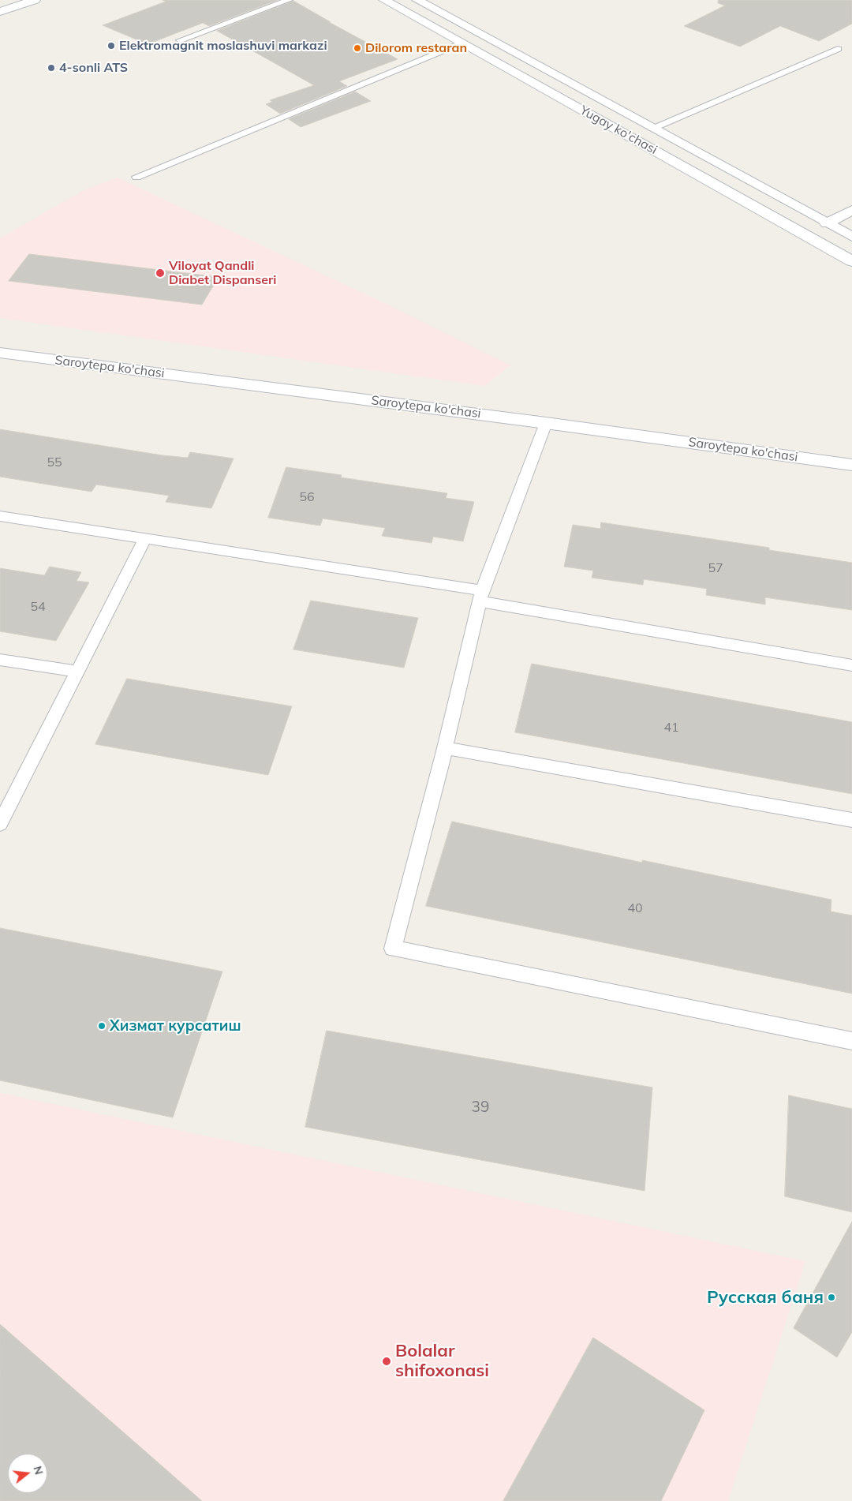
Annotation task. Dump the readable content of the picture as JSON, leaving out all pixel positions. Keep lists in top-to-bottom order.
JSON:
{
  "streets": {
    "main road": ["Yugay ko'chasi", "Saroytepa ko'chasi"]
  },
  "places": [
    "Elektromagnit moslashuvi markazi",
    "Dilorom restaran",
    "4-sonli ATS",
    "Viloyat Qandli Diabet Dispanseri",
    "Хизмат курсатиш",
    "Русская баня",
    "Bolalar shifoxonasi"
  ],
  "house_numbers": [
    "55",
    "56",
    "57",
    "54",
    "41",
    "40",
    "39"
  ],
  "north": "right"
}
